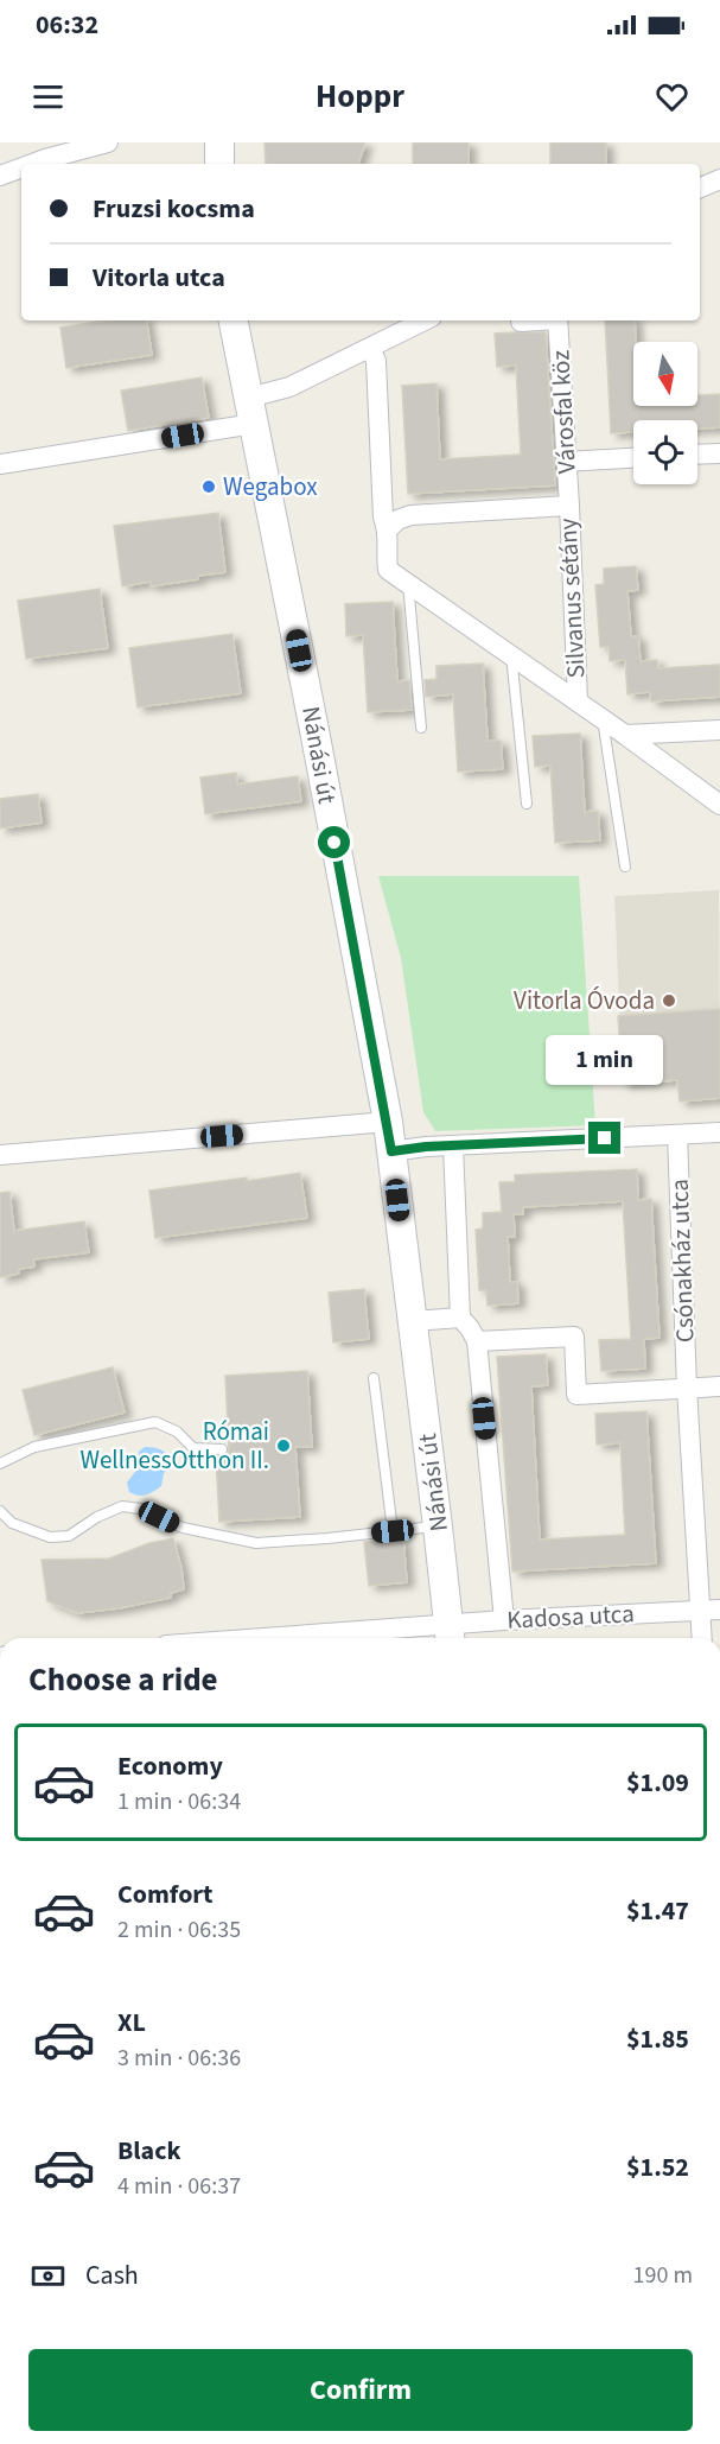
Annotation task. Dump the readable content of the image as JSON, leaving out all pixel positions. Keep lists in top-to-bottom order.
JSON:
{
  "streets": {
    "street": [
      "Városfal köz",
      "Silvanus sétány",
      "Nánási út",
      "Csónakház utca",
      "Kadosa utca"
    ]
  },
  "crossings": [
    ["Városfal köz", "Silvanus sétány"],
    ["Nánási út", "Kadosa utca"],
    ["Csónakház utca", "Kadosa utca"]
  ],
  "places": ["Wegabox", "Vitorla Óvoda", "Római WellnessOtthon II."],
  "north": "bottom",
  "page": {
    "status": "06:32",
    "header": "Hoppr",
    "banner": ["Fruzsi kocsma", "Vitorla utca"],
    "bubble": "1 min",
    "heading": "Choose a ride",
    "list": [
      {
        "name": "Economy",
        "note": "1 min · 06:34",
        "value": "$1.09"
      },
      {
        "name": "Comfort",
        "note": "2 min · 06:35",
        "value": "$1.47"
      },
      {
        "name": "XL",
        "note": "3 min · 06:36",
        "value": "$1.85"
      },
      {
        "name": "Black",
        "note": "4 min · 06:37",
        "value": "$1.52"
      }
    ],
    "pay": ["Cash", "190 m"],
    "buttons": "Confirm"
  }
}
